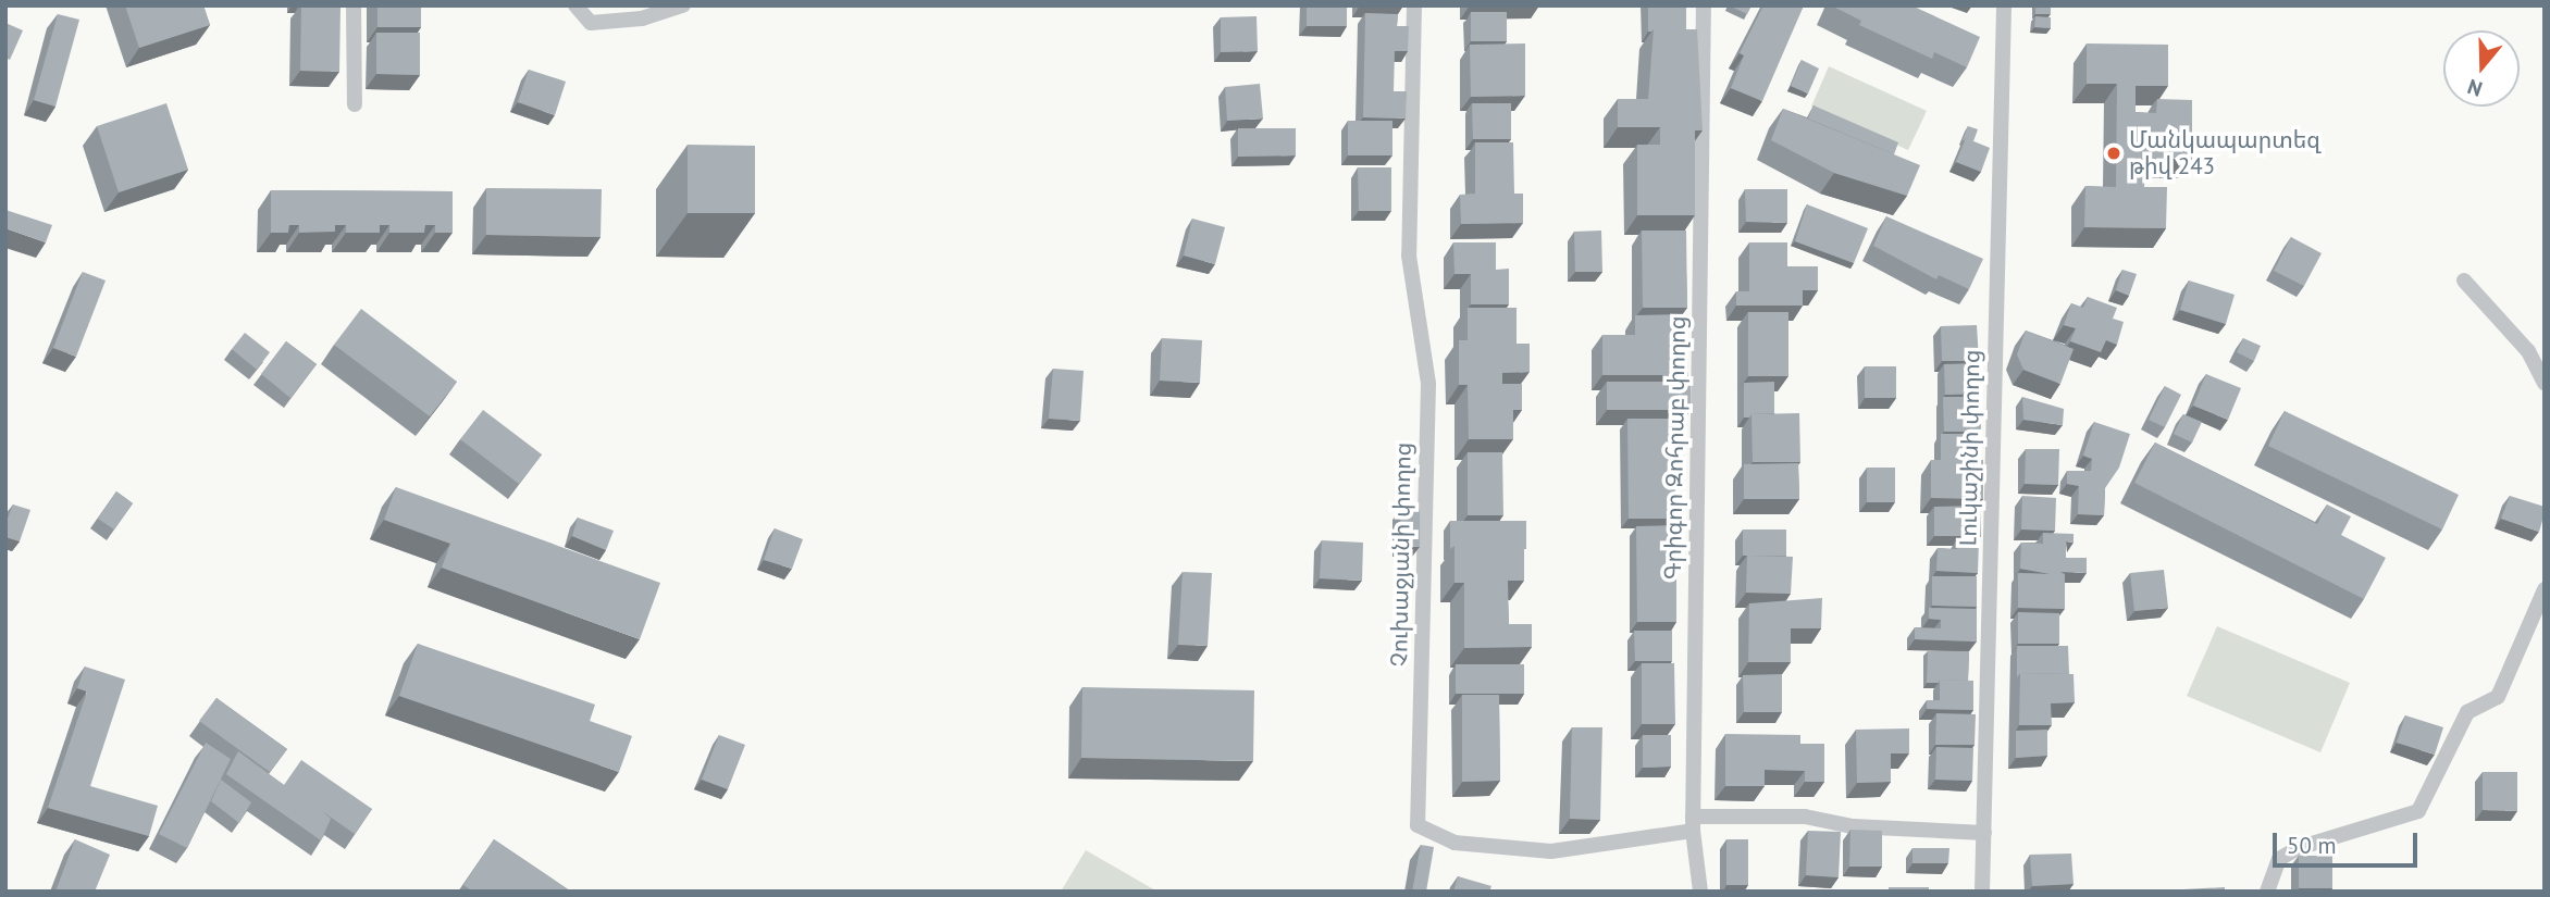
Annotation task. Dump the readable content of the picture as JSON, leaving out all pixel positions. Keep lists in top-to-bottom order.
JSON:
{
  "streets": {
    "street": ["Գրիգոր Զոհրաբ փողոց", "Լուկաշինի փողոց", "Չուխաջյանի փողոց"]
  },
  "crossings": [
    ["Գրիգոր Զոհրաբ փողոց", "Չուխաջյանի փողոց"],
    ["Լուկաշինի փողոց", "Չուխաջյանի փողոց"]
  ],
  "places": ["Մանկապարտեզ թիվ 243"],
  "scale_bar": "50 m",
  "north": "bottom"
}
